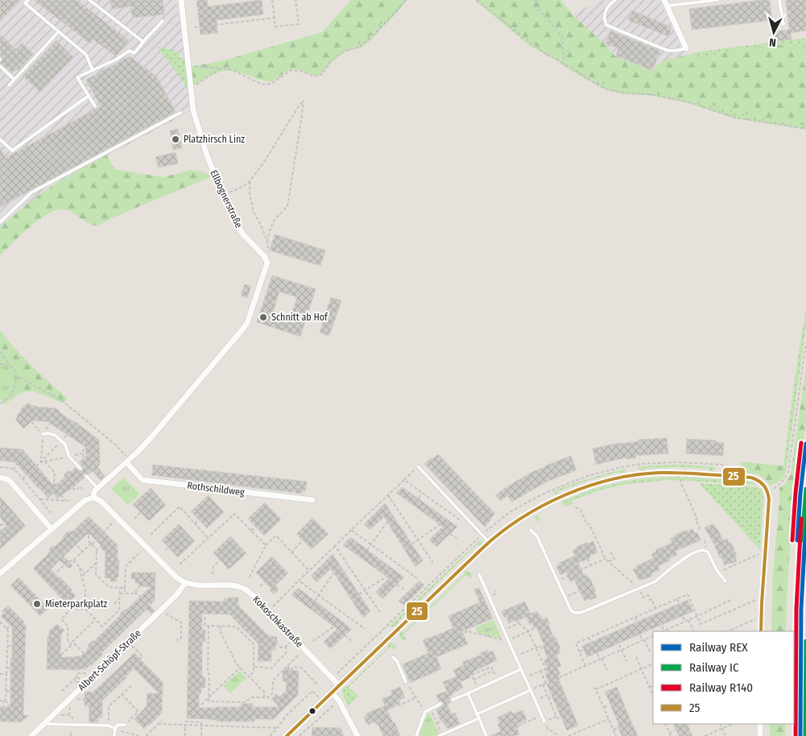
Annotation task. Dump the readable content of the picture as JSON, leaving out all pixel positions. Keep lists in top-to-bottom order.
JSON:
{
  "streets": {
    "street": [
      "Ellbognerstraße",
      "Rothschildweg",
      "Kokoschkastraße",
      "Albert-Schöpf-Straße"
    ]
  },
  "crossings": [
    ["Ellbognerstraße", "Rothschildweg"],
    ["Kokoschkastraße", "Albert-Schöpf-Straße"]
  ],
  "places": ["Platzhirsch Linz", "Schnitt ab Hof", "Mieterparkplatz"],
  "lines": [
    "rail line R140",
    "rail line REX",
    "transit line 25",
    "rail line IC"
  ],
  "legend": [
    "Railway REX",
    "Railway IC",
    "Railway R140",
    "25"
  ],
  "north": "bottom"
}
